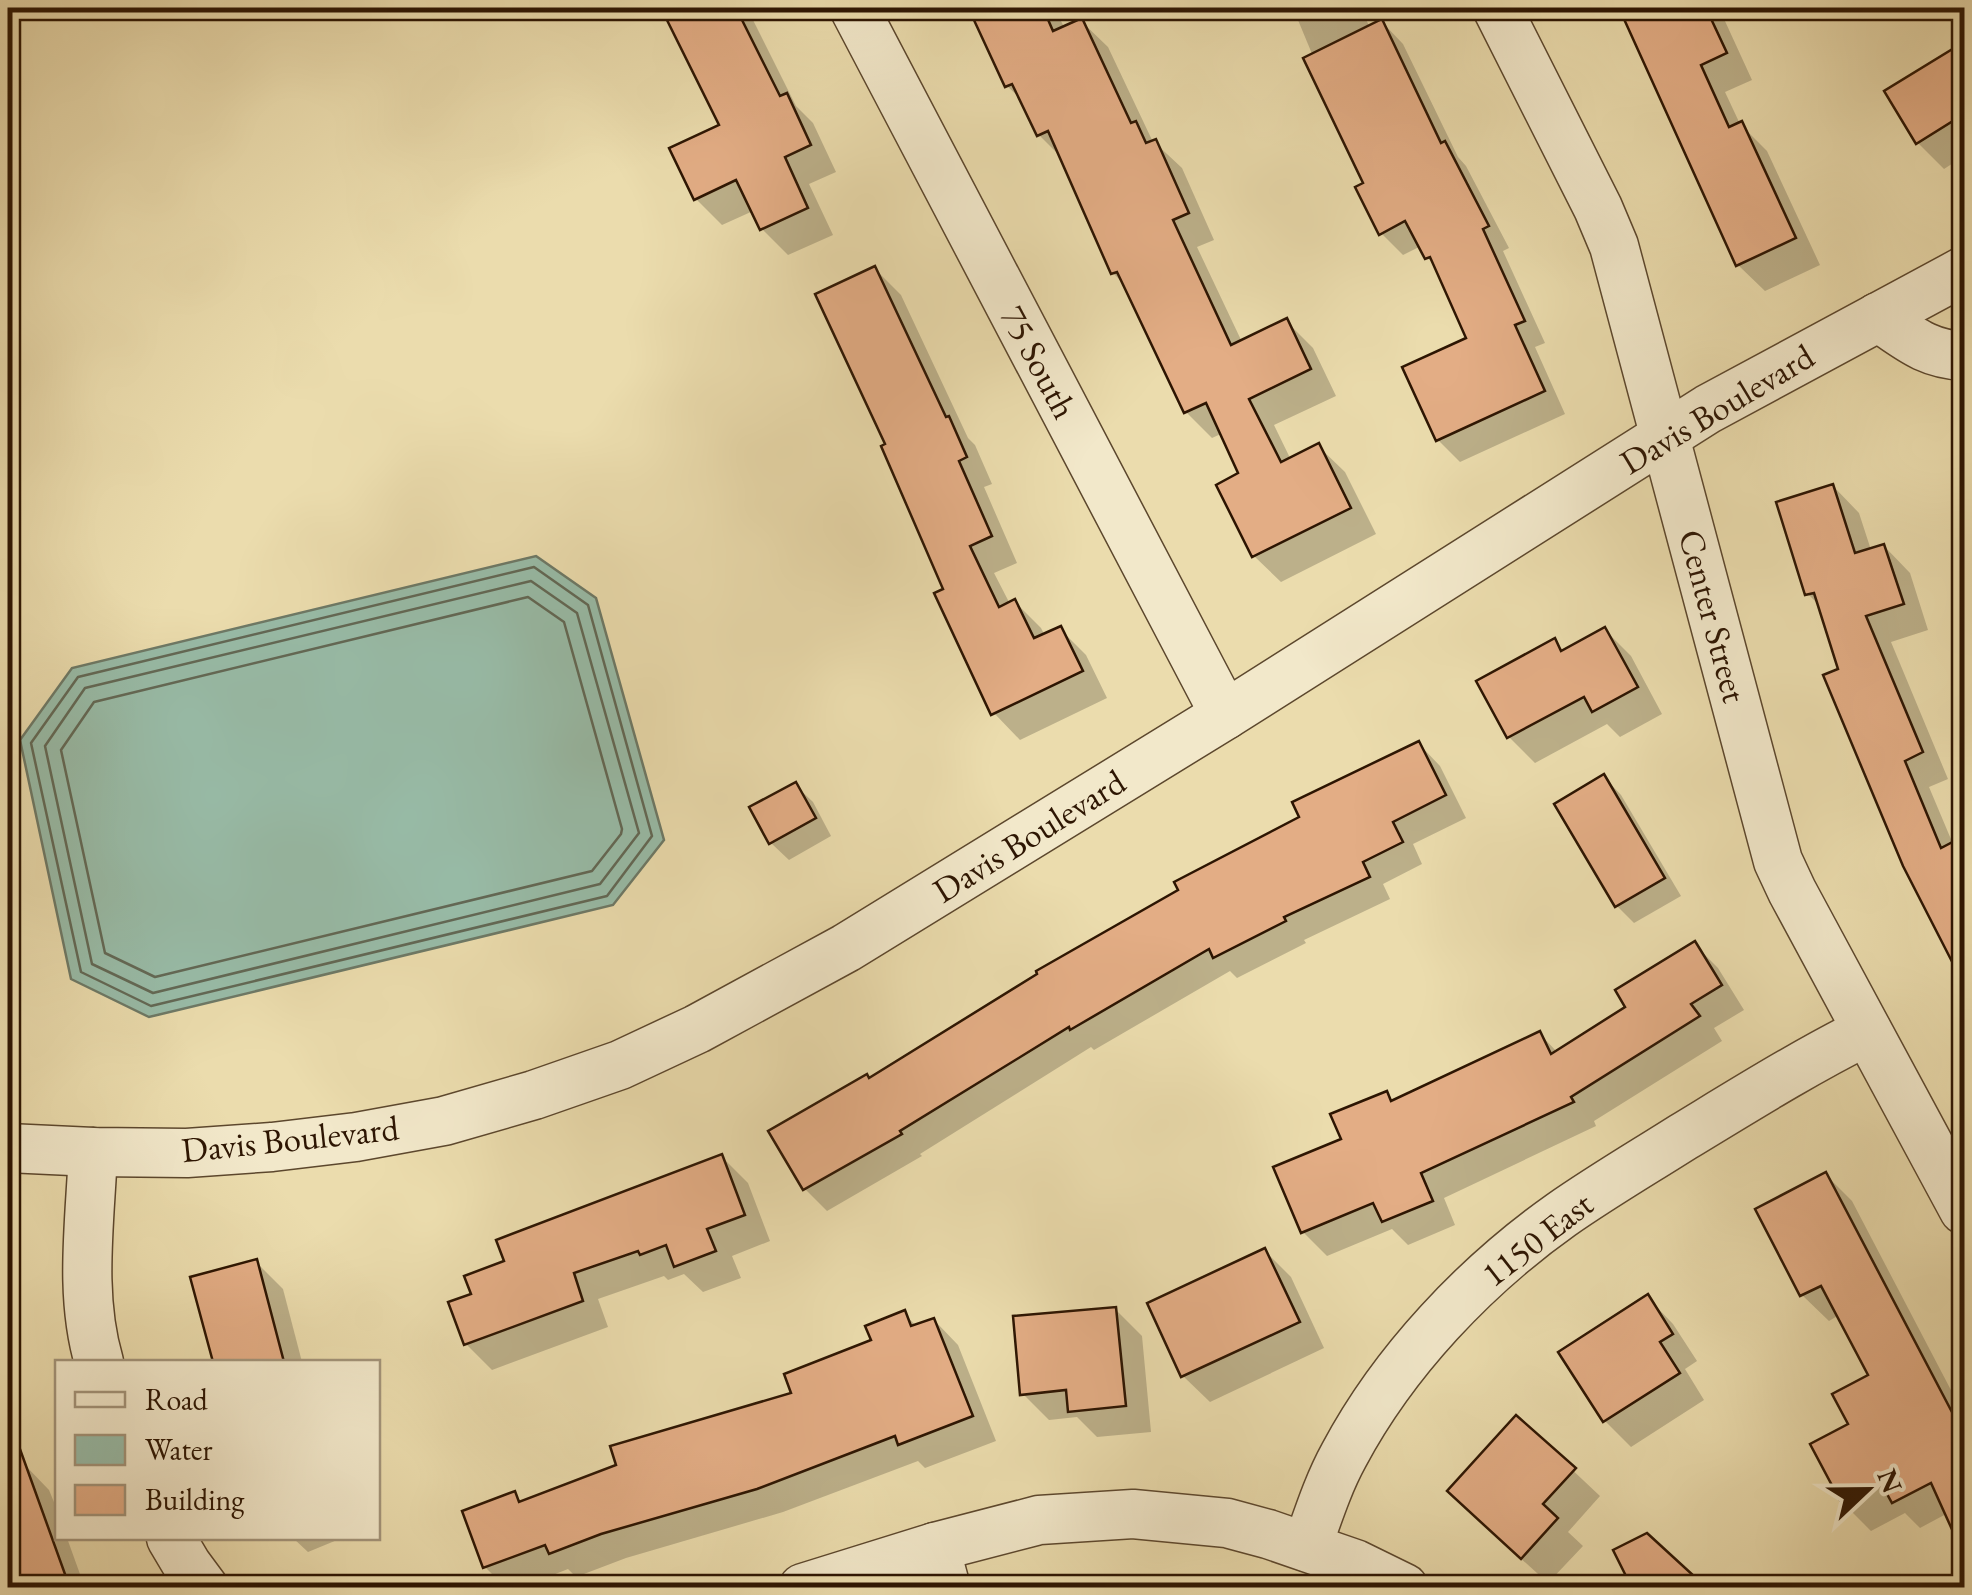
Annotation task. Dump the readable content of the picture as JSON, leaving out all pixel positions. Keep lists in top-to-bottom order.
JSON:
{
  "streets": {
    "street": [
      "75 South",
      "Davis Boulevard",
      "Center Street",
      "1150 East"
    ]
  },
  "crossings": [
    ["75 South", "Davis Boulevard"],
    ["Davis Boulevard", "Center Street"],
    ["Center Street", "1150 East"]
  ],
  "legend": ["Road", "Water", "Building"],
  "north": "right"
}
